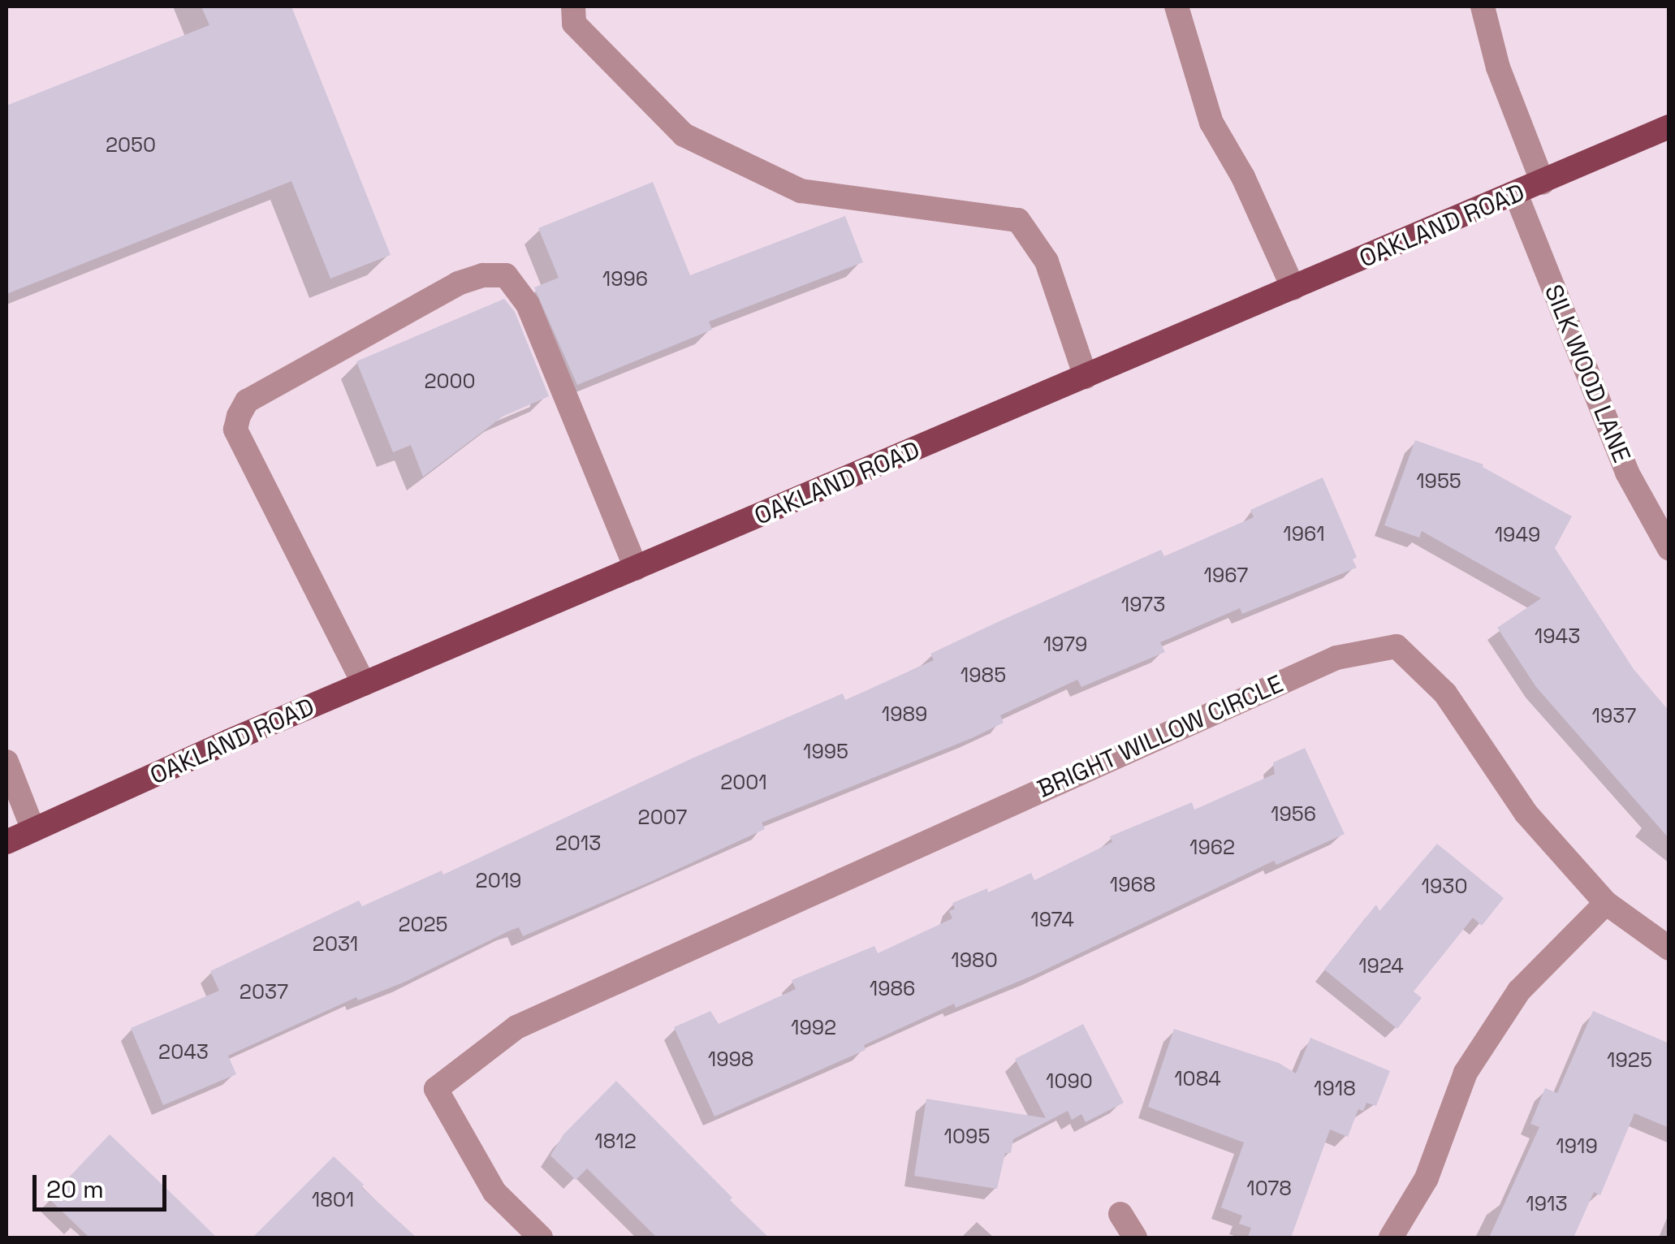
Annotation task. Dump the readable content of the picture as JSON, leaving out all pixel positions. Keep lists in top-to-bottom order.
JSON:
{
  "streets": {
    "main road": ["OAKLAND ROAD"],
    "street": ["SILK WOOD LANE", "BRIGHT WILLOW CIRCLE"]
  },
  "crossings": [
    ["OAKLAND ROAD", "SILK WOOD LANE"]
  ],
  "house_numbers": [
    "2050",
    "1996",
    "2000",
    "1955",
    "1961",
    "1949",
    "1967",
    "1973",
    "1943",
    "1979",
    "1985",
    "1989",
    "1937",
    "1995",
    "2001",
    "1956",
    "2007",
    "2013",
    "1962",
    "2019",
    "1968",
    "1930",
    "1974",
    "2025",
    "2031",
    "1980",
    "1924",
    "1986",
    "2037",
    "1992",
    "2043",
    "1998",
    "1925",
    "1084",
    "1090",
    "1918",
    "1095",
    "1812",
    "1919",
    "1078",
    "1801",
    "1913"
  ],
  "scale_bar": "20 m"
}
